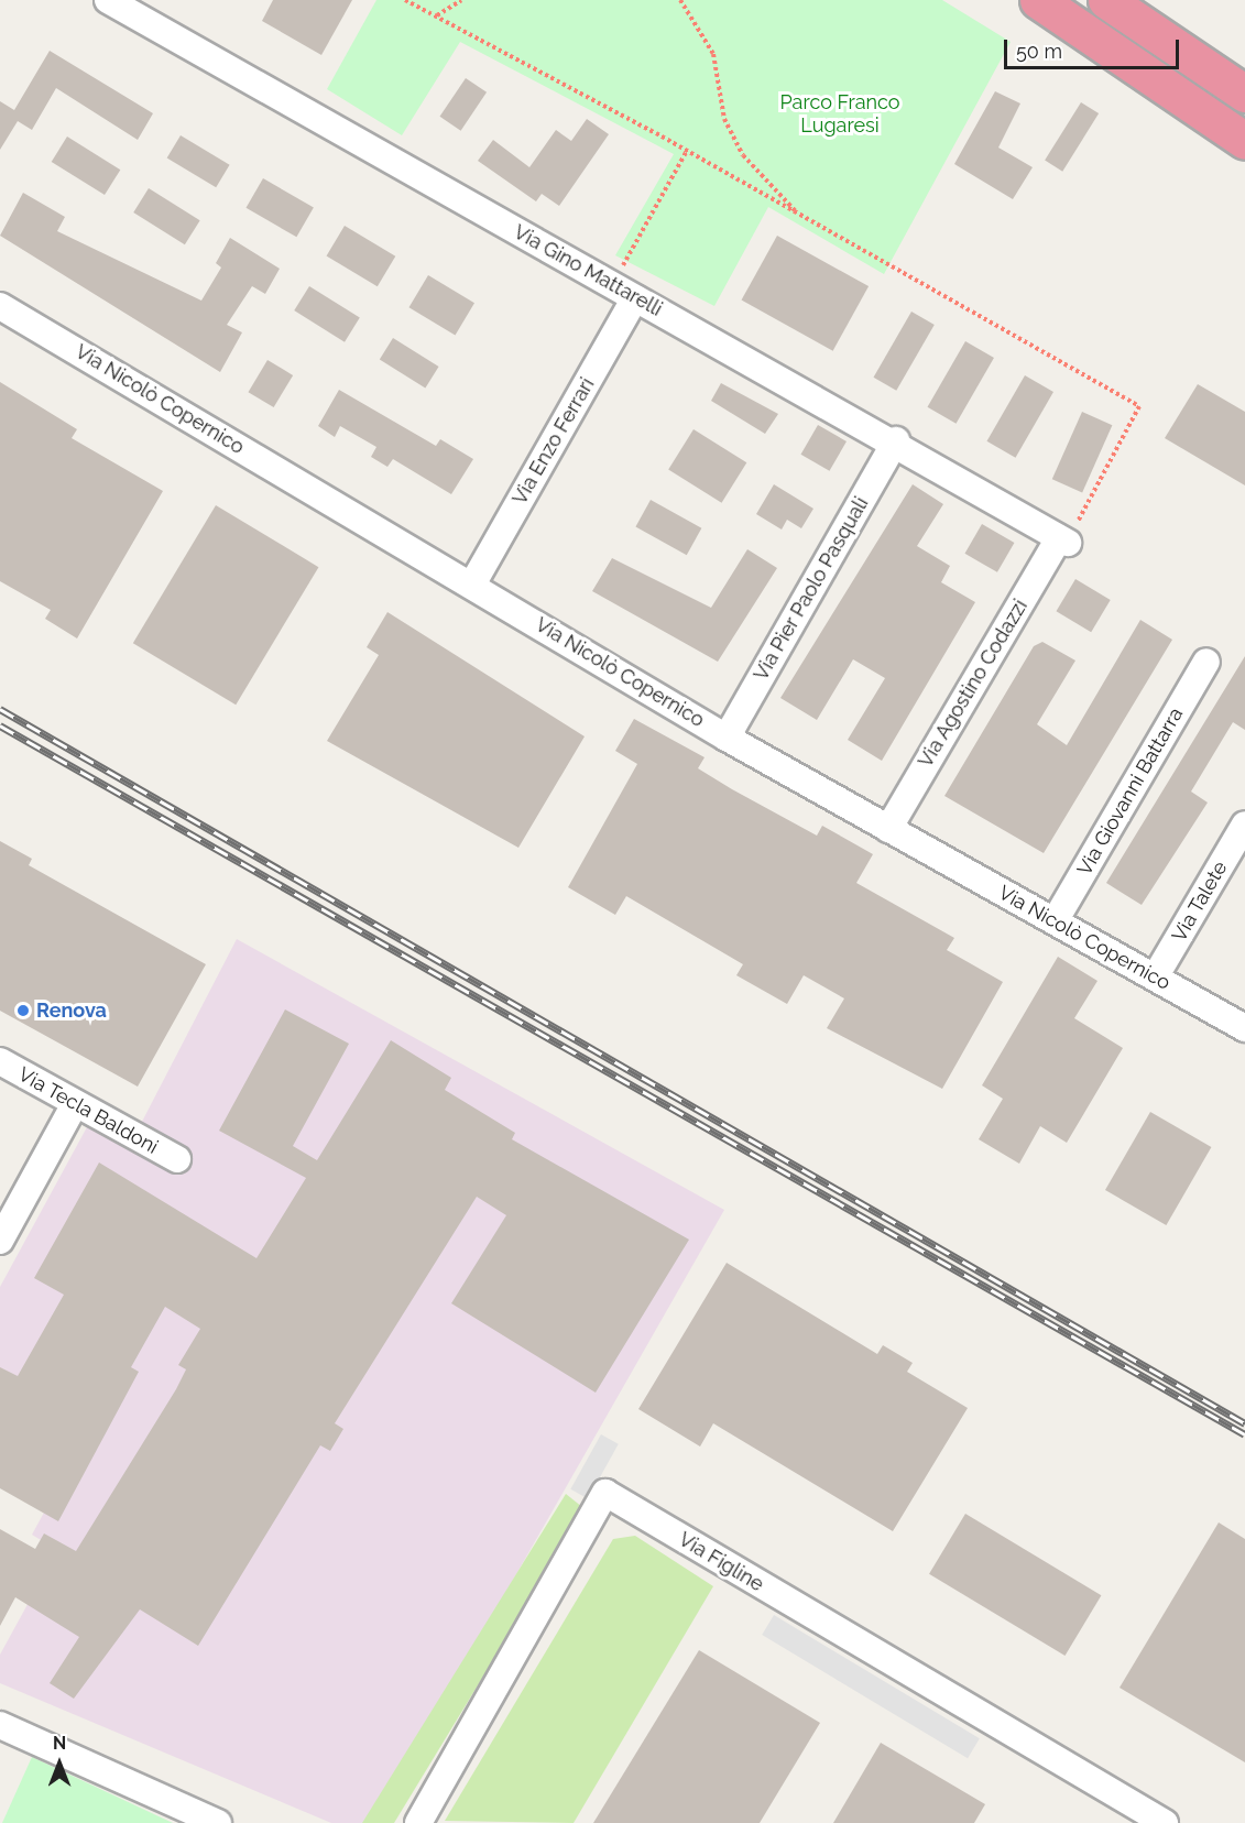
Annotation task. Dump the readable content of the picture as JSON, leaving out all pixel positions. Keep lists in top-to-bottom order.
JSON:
{
  "streets": {
    "street": [
      "Via Gino Mattarelli",
      "Via Nicolò Copernico",
      "Via Enzo Ferrari",
      "Via Pier Paolo Pasquali",
      "Via Agostino Codazzi",
      "Via Giovanni Battarra",
      "Via Talete",
      "Via Tecla Baldoni",
      "Via Figline"
    ]
  },
  "crossings": [
    ["Via Gino Mattarelli", "Via Enzo Ferrari"],
    ["Via Gino Mattarelli", "Via Pier Paolo Pasquali"],
    ["Via Gino Mattarelli", "Via Agostino Codazzi"],
    ["Via Nicolò Copernico", "Via Enzo Ferrari"],
    ["Via Nicolò Copernico", "Via Pier Paolo Pasquali"],
    ["Via Nicolò Copernico", "Via Agostino Codazzi"],
    ["Via Nicolò Copernico", "Via Giovanni Battarra"],
    ["Via Nicolò Copernico", "Via Talete"]
  ],
  "parks": ["Parco Franco Lugaresi"],
  "places": ["Renova"],
  "scale_bar": "50 m",
  "north": "top"
}
